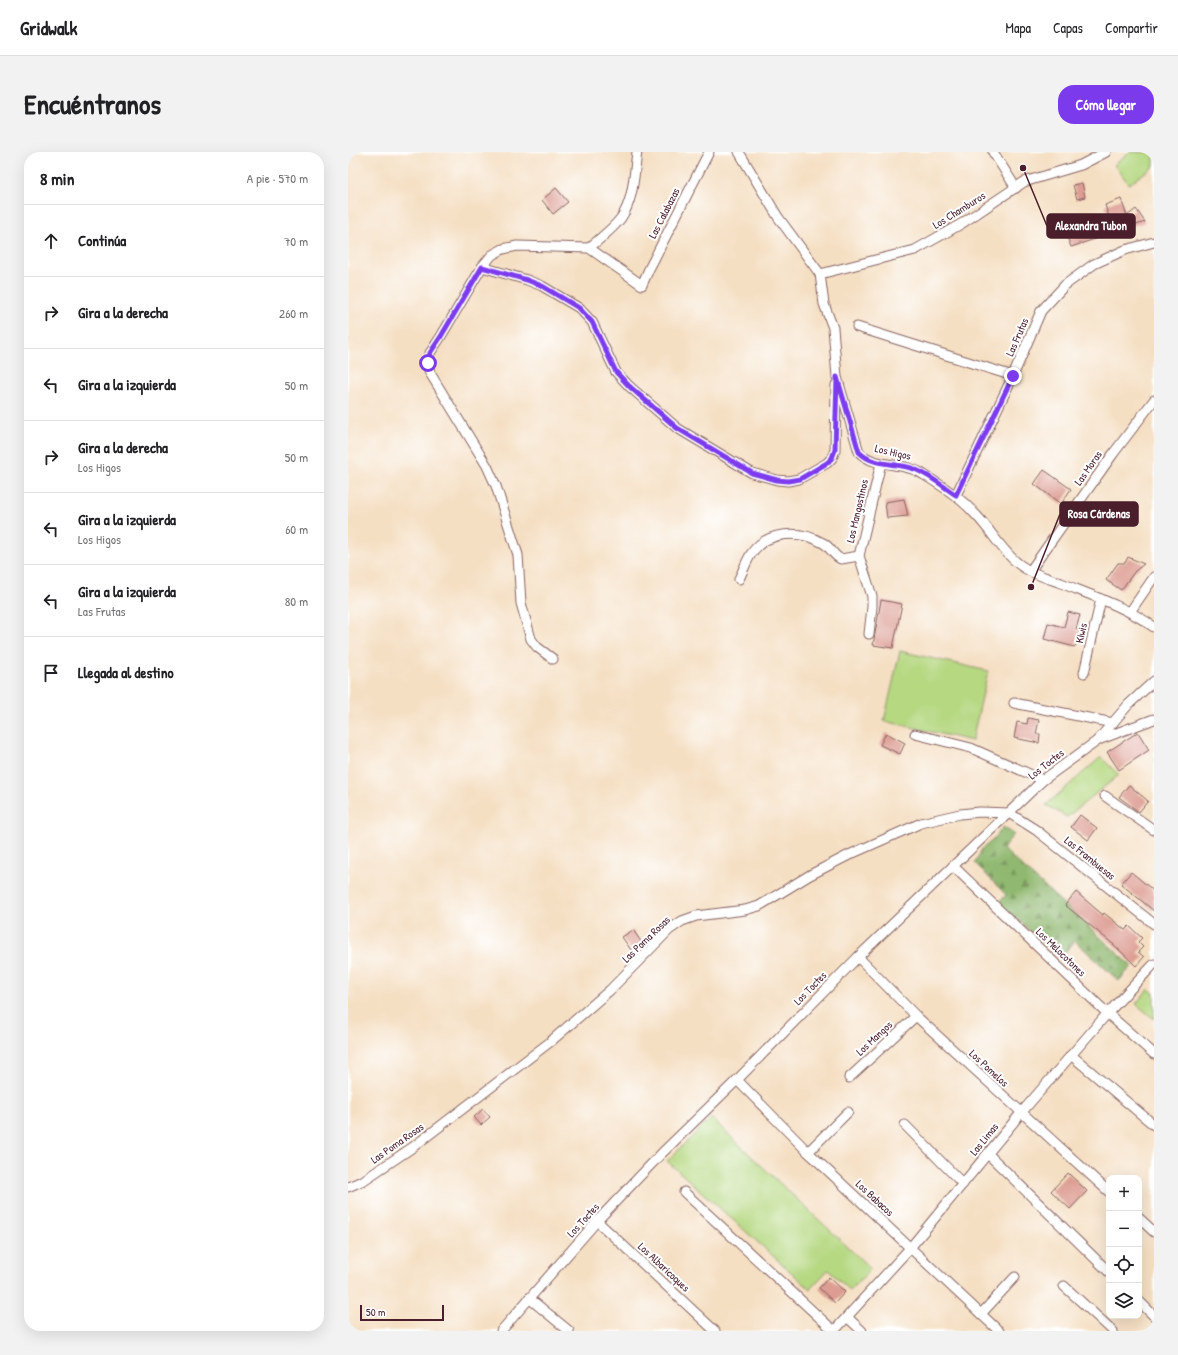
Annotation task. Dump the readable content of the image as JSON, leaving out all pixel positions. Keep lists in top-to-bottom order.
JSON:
{
  "streets": {
    "street": [
      "Los Chamburos",
      "Las Calabazas",
      "Las Frutas",
      "Los Higos",
      "Las Moras",
      "Los Mangostinos",
      "Kiwis",
      "Los Toctes",
      "Las Frambuesas",
      "Las Poma Rosas",
      "Los Melocotones",
      "Los Mangos",
      "Los Pomelos",
      "Las Limas",
      "Los Babacos",
      "Los Albaricoques"
    ]
  },
  "crossings": [
    ["Los Chamburos", "Los Higos"],
    ["Las Frutas", "Los Higos"],
    ["Los Higos", "Las Moras"],
    ["Los Higos", "Los Mangostinos"],
    ["Los Higos", "Kiwis"],
    ["Los Toctes", "Las Frambuesas"],
    ["Los Toctes", "Las Poma Rosas"],
    ["Los Toctes", "Los Melocotones"],
    ["Los Toctes", "Los Pomelos"],
    ["Los Toctes", "Los Babacos"],
    ["Los Toctes", "Los Albaricoques"],
    ["Las Frambuesas", "Las Poma Rosas"],
    ["Los Melocotones", "Las Limas"],
    ["Los Mangos", "Los Pomelos"],
    ["Los Pomelos", "Las Limas"],
    ["Las Limas", "Los Babacos"]
  ],
  "places": ["Alexandra Tubon", "Rosa Cárdenas"],
  "scale_bar": "50 m",
  "page": {
    "header": "Gridwalk",
    "nav": ["Mapa", "Capas", "Compartir"],
    "title": "Encuéntranos",
    "buttons": "Cómo llegar",
    "heading": ["8 min", "A pie · 570 m"],
    "list": [
      ["Continúa", "70 m"],
      ["Gira a la derecha", "260 m"],
      ["Gira a la izquierda", "50 m"],
      ["Gira a la derecha", "Los Higos", "50 m"],
      ["Gira a la izquierda", "Los Higos", "60 m"],
      ["Gira a la izquierda", "Las Frutas", "80 m"],
      "Llegada al destino"
    ],
    "map_buttons": ["+", "−"],
    "scale": "50 m"
  }
}
